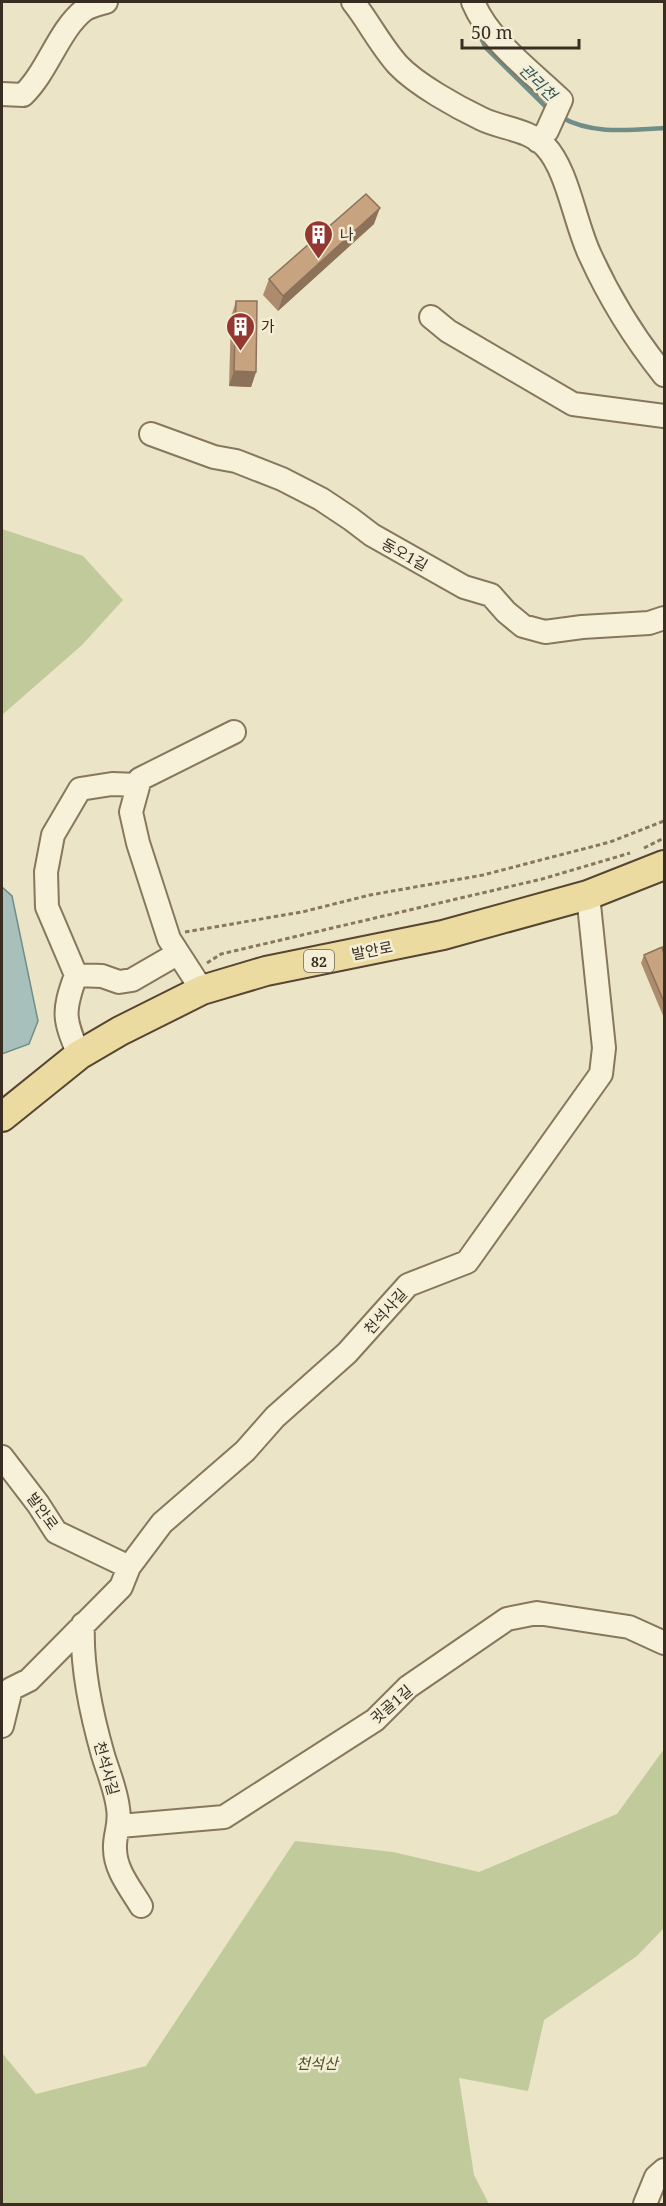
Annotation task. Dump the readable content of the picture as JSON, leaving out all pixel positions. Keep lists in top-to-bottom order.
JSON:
{
  "streets": {
    "main road": ["발안로", "82"],
    "street": ["동오1길", "천석사길", "귓골1길"]
  },
  "crossings": [
    ["발안로", "천석사길"],
    ["천석사길", "귓골1길"]
  ],
  "water": ["관리천"],
  "parks": ["천석산"],
  "places": {
    "building": ["나", "가"]
  },
  "scale_bar": "50 m"
}
